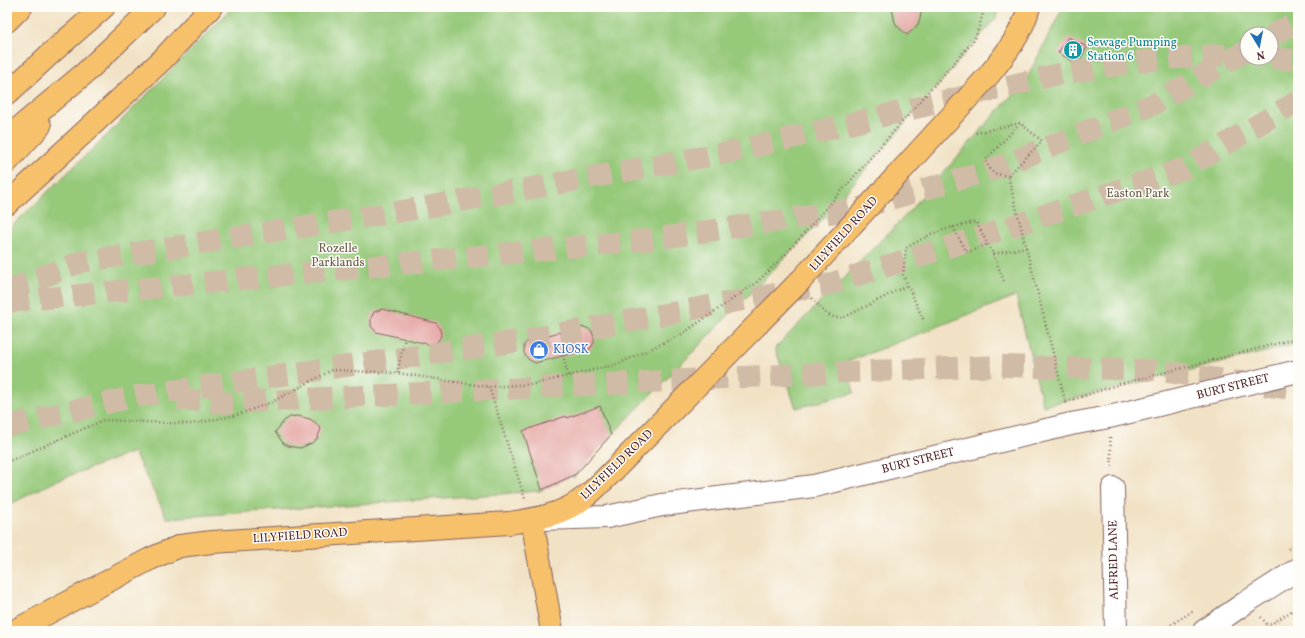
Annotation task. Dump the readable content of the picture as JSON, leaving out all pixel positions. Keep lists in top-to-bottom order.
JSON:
{
  "streets": {
    "main road": ["LILYFIELD ROAD"],
    "street": ["BURT STREET", "ALFRED LANE"]
  },
  "crossings": [
    ["LILYFIELD ROAD", "BURT STREET"]
  ],
  "parks": ["Easton Park", "Rozelle Parklands"],
  "places": {
    "building": ["Sewage Pumping Station 6"],
    "shop": ["KIOSK"]
  },
  "north": "bottom"
}
